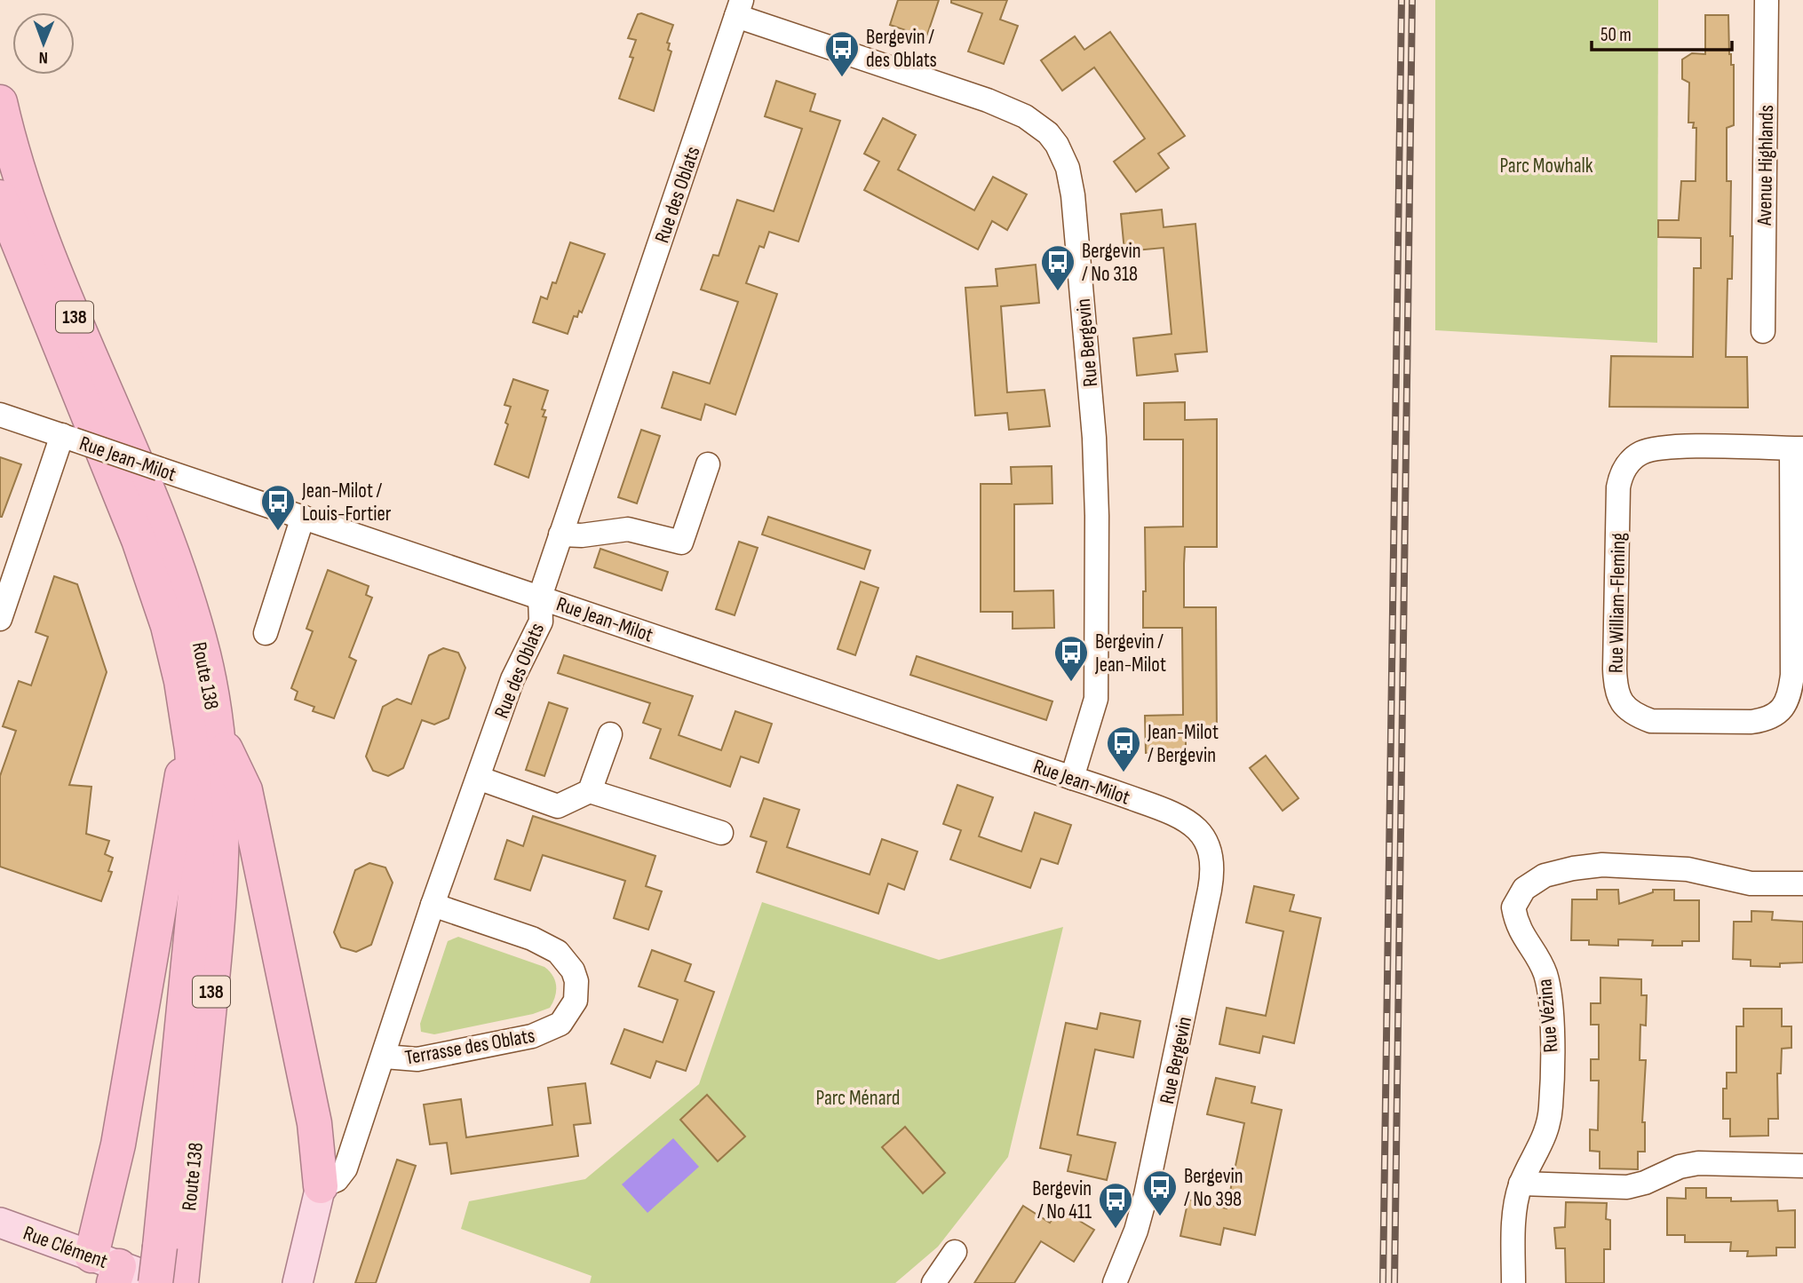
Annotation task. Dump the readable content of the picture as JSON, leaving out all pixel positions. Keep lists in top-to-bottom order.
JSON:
{
  "streets": {
    "highway": ["138", "Route 138"],
    "main road": ["Rue Clément"],
    "street": [
      "Avenue Highlands",
      "Rue des Oblats",
      "Rue Bergevin",
      "Rue Jean-Milot",
      "Rue William-Fleming",
      "Rue Vézina",
      "Terrasse des Oblats"
    ]
  },
  "crossings": [
    ["Rue des Oblats", "Rue Bergevin"],
    ["Rue des Oblats", "Rue Jean-Milot"],
    ["Rue des Oblats", "Terrasse des Oblats"],
    ["Rue Bergevin", "Rue Jean-Milot"],
    ["Route 138", "Rue Clément"]
  ],
  "parks": ["Parc Mowhalk", "Parc Ménard"],
  "places": {
    "bus stop": [
      "Bergevin / des Oblats",
      "Bergevin / No 318",
      "Jean-Milot / Louis-Fortier",
      "Bergevin / Jean-Milot",
      "Jean-Milot / Bergevin",
      "Bergevin / No 398",
      "Bergevin / No 411"
    ]
  },
  "scale_bar": "50 m",
  "north": "bottom"
}
